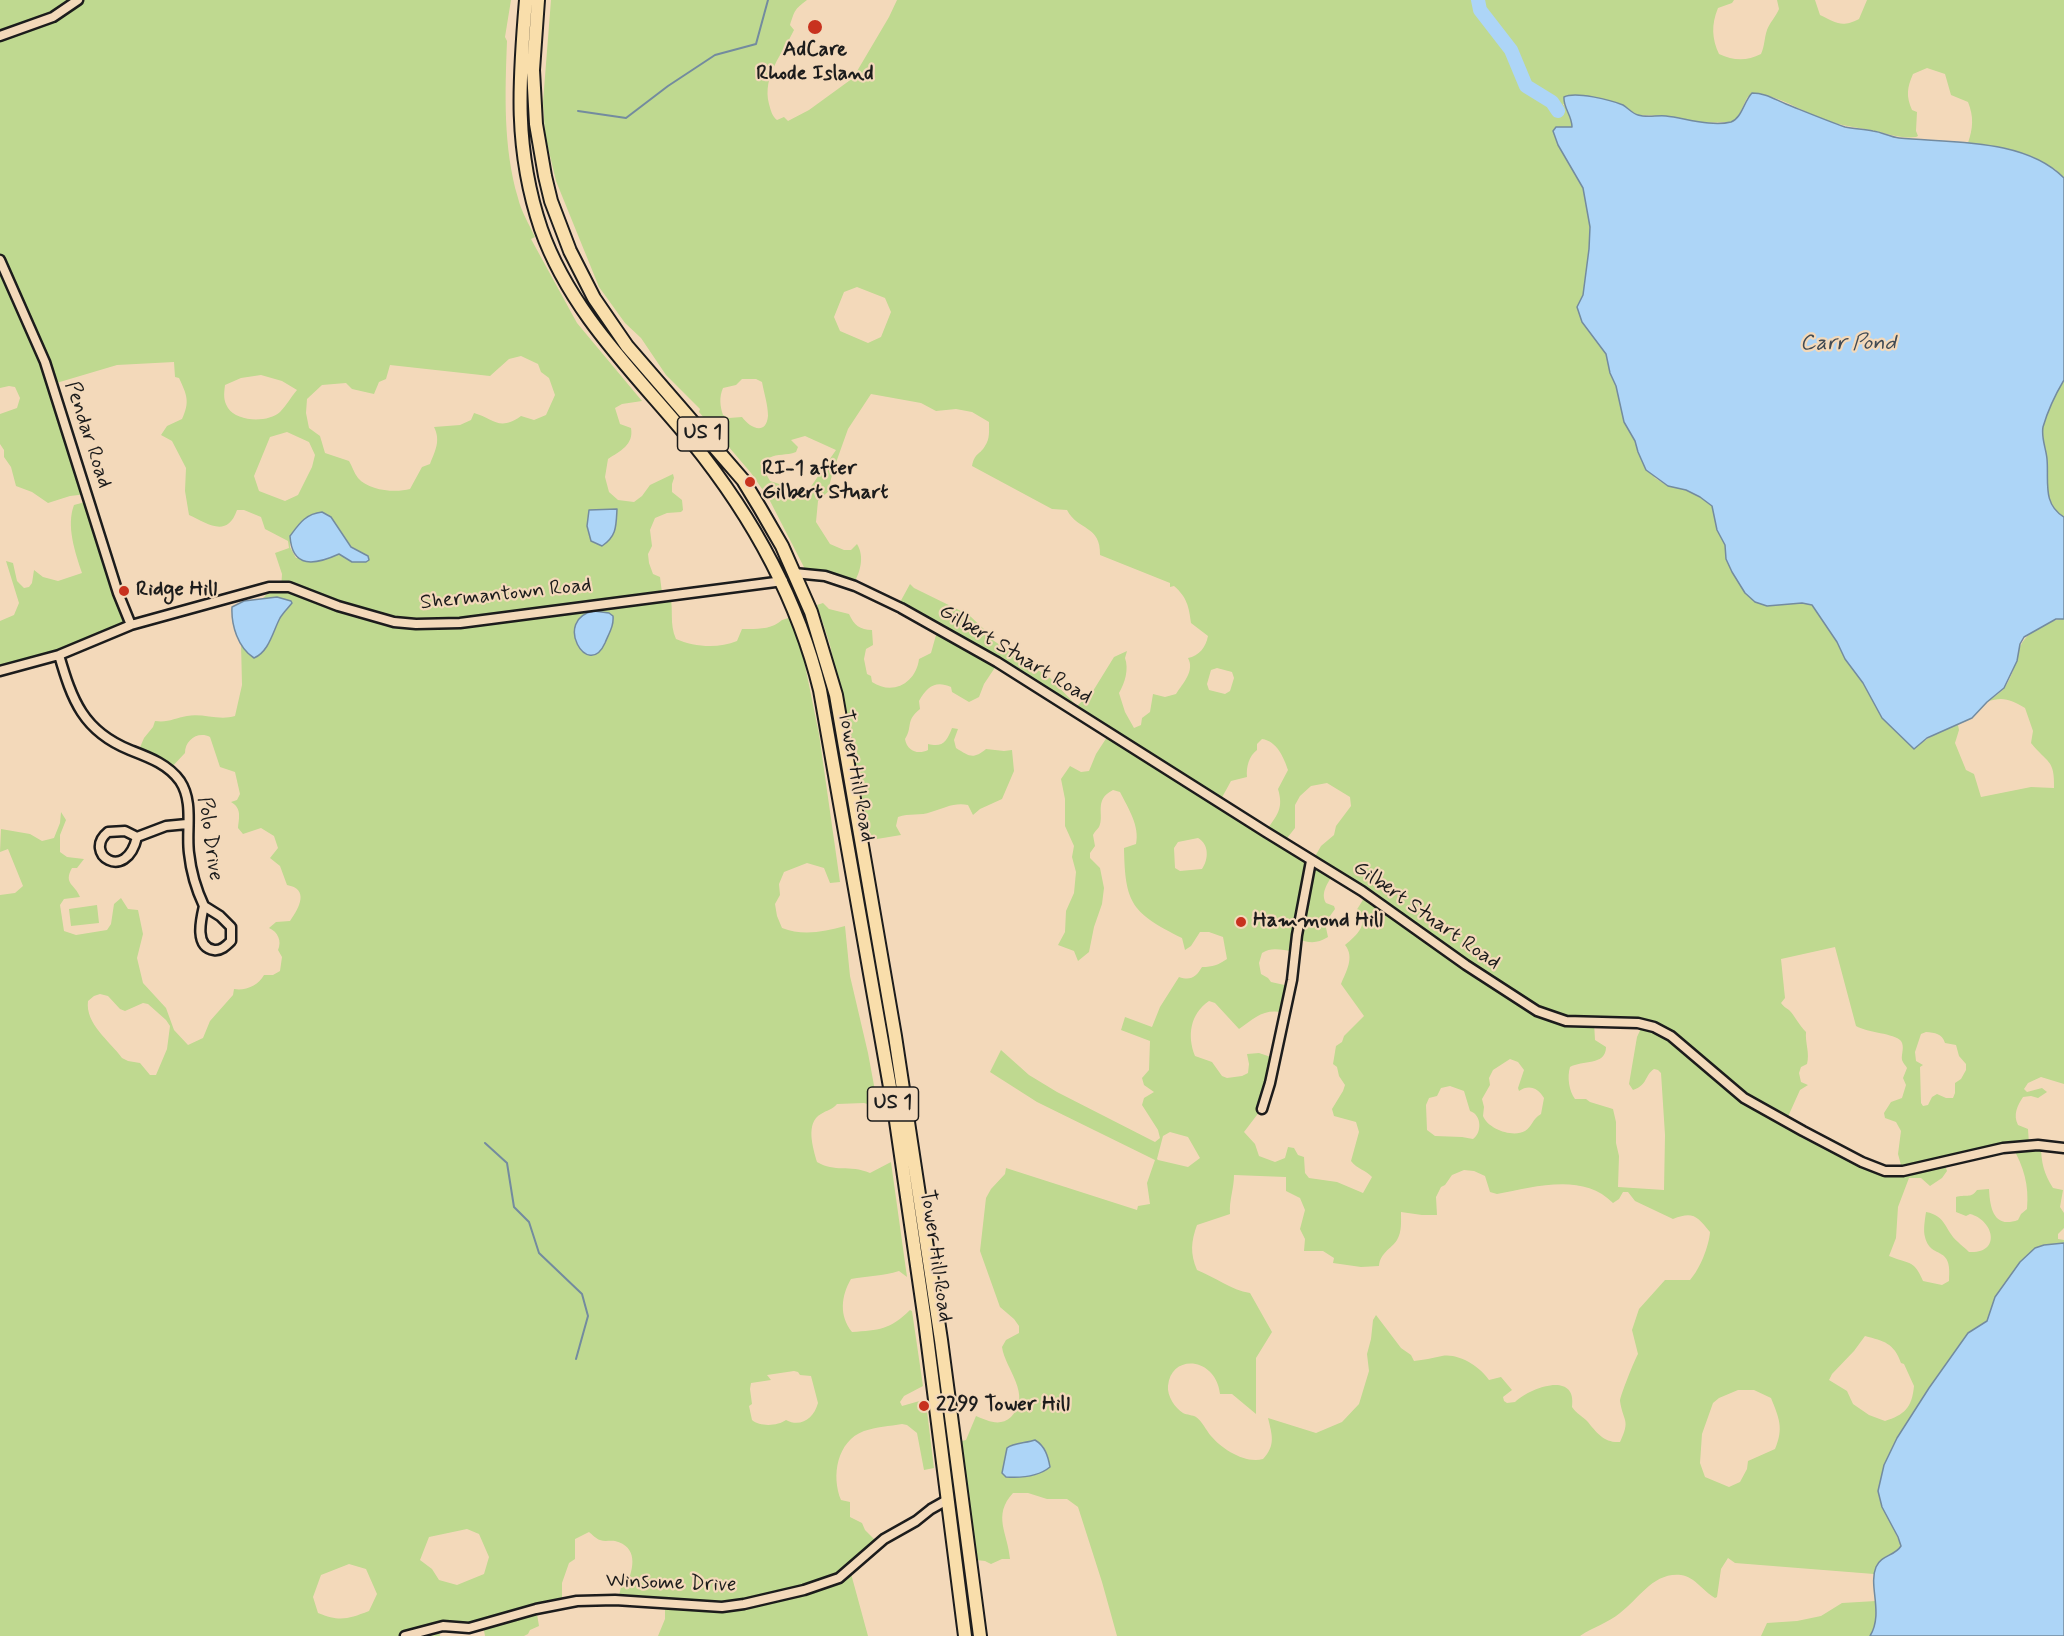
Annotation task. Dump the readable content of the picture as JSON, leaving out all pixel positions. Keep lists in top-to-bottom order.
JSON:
{
  "streets": {
    "highway": ["US 1", "Tower Hill Road"],
    "street": [
      "Pendar Road",
      "Shermantown Road",
      "Gilbert Stuart Road",
      "Polo Drive",
      "Winsome Drive"
    ]
  },
  "crossings": [
    ["Pendar Road", "Shermantown Road"],
    ["Shermantown Road", "Tower Hill Road"],
    ["Shermantown Road", "Polo Drive"],
    ["Gilbert Stuart Road", "Tower Hill Road"],
    ["Tower Hill Road", "Winsome Drive"]
  ],
  "water": ["Carr Pond"],
  "places": [
    "AdCare Rhode Island",
    "RI-1 after Gilbert Stuart",
    "Ridge Hill",
    "Hammond Hill",
    "2299 Tower Hill"
  ]
}
